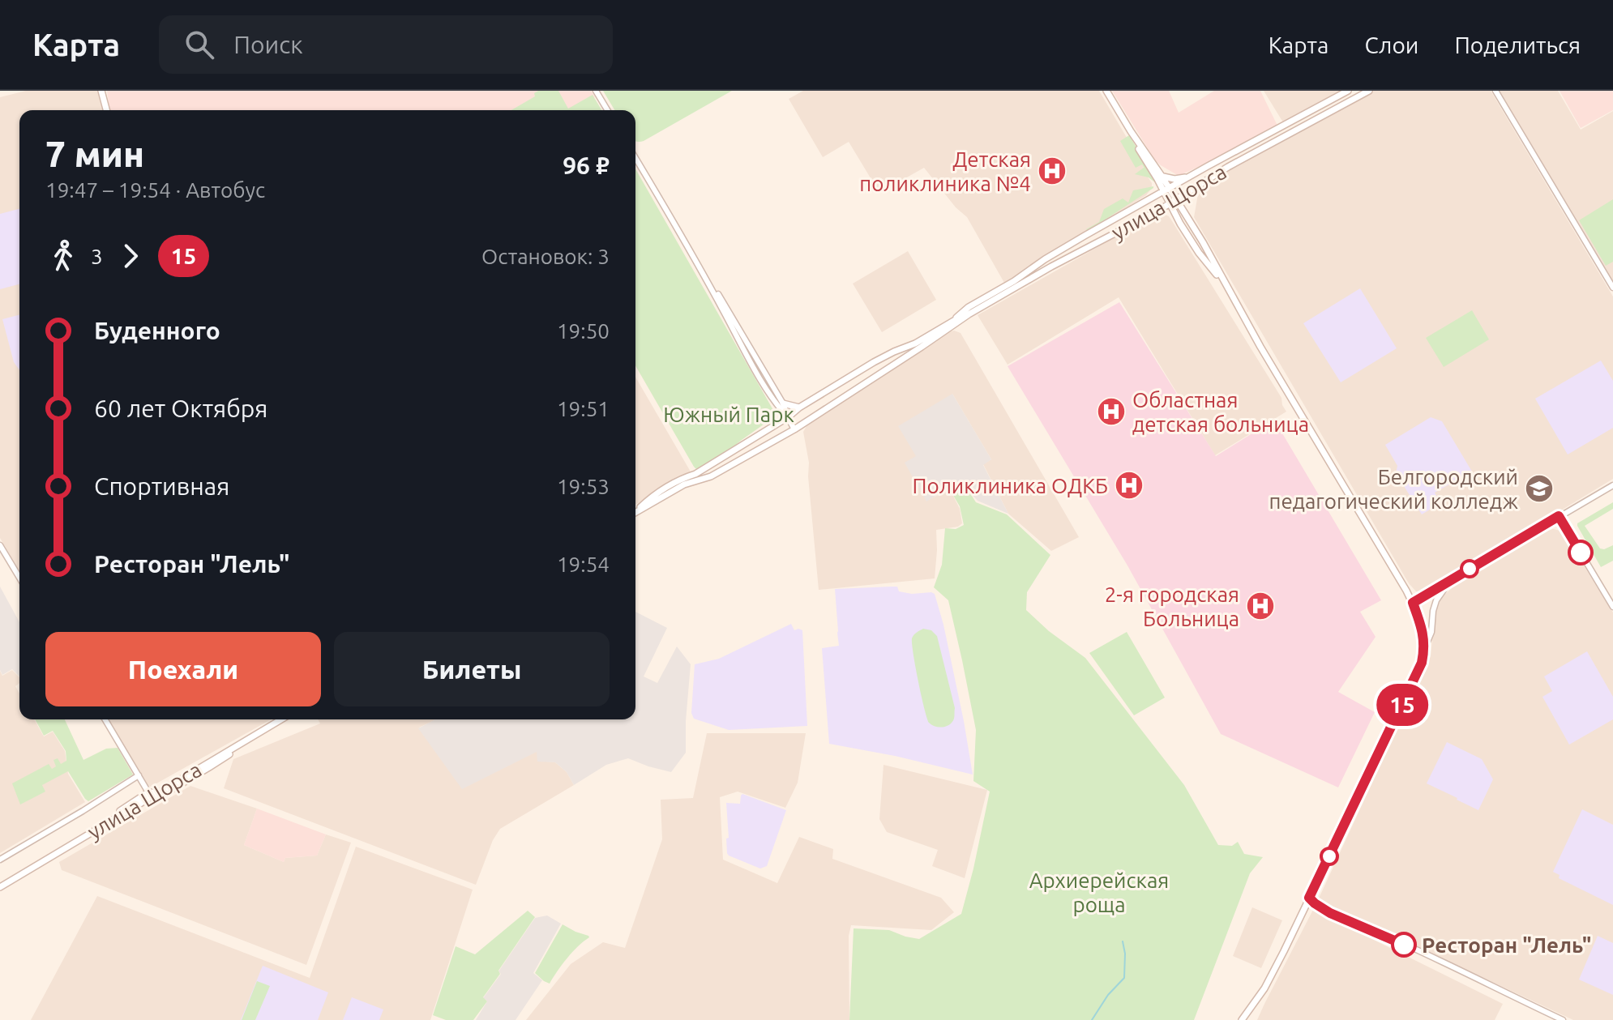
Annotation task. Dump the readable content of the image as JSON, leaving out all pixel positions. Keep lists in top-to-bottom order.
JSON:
{
  "streets": {
    "main road": ["улица Щорса"]
  },
  "parks": ["Южный Парк", "Архиерейская роща"],
  "places": {
    "hospital": [
      "Детская поликлиника №4",
      "Областная детская больница",
      "Поликлиника ОДКБ",
      "2-я городская Больница"
    ],
    "school or university": ["Белгородский педагогический колледж"],
    "other": ["Ресторан \"Лель\""]
  },
  "lines": ["bus line 15"],
  "page": {
    "header": "Карта",
    "search": "Поиск",
    "nav": ["Карта", "Слои", "Поделиться"],
    "on_map": "15",
    "heading": ["7 мин", "19:47 – 19:54 · Автобус", "96 ₽"],
    "legs": ["3", "15", "Остановок: 3"],
    "list": [
      {
        "name": "Буденного",
        "value": "19:50"
      },
      {
        "name": "60 лет Октября",
        "value": "19:51"
      },
      {
        "name": "Спортивная",
        "value": "19:53"
      },
      {
        "name": "Ресторан \"Лель\"",
        "value": "19:54"
      }
    ],
    "buttons": ["Поехали", "Билеты"]
  }
}
